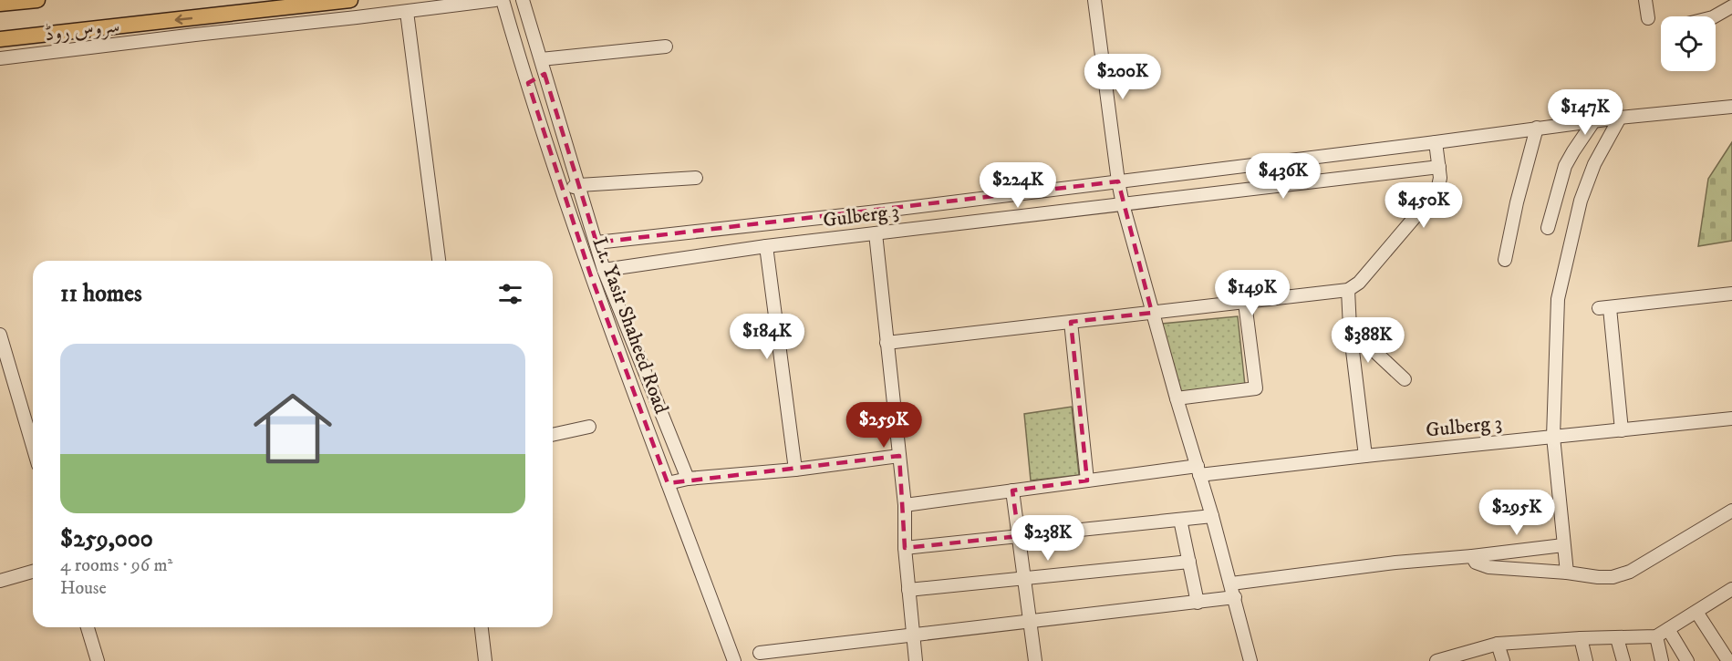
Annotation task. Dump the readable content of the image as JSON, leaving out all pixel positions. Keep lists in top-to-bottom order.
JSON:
{
  "streets": {
    "street": ["سروس روڈ", "Gulberg 3", "Lt. Yasir Shaheed Road"]
  },
  "page": {
    "price": [
      "$200K",
      "$147K",
      "$436K",
      "$224K",
      "$450K",
      "$149K",
      "$184K",
      "$388K",
      "$259K",
      "$295K",
      "$238K"
    ],
    "heading": "11 homes",
    "list": [
      {
        "name": "$259,000",
        "note": "4 rooms · 96 m² · House"
      }
    ]
  }
}
